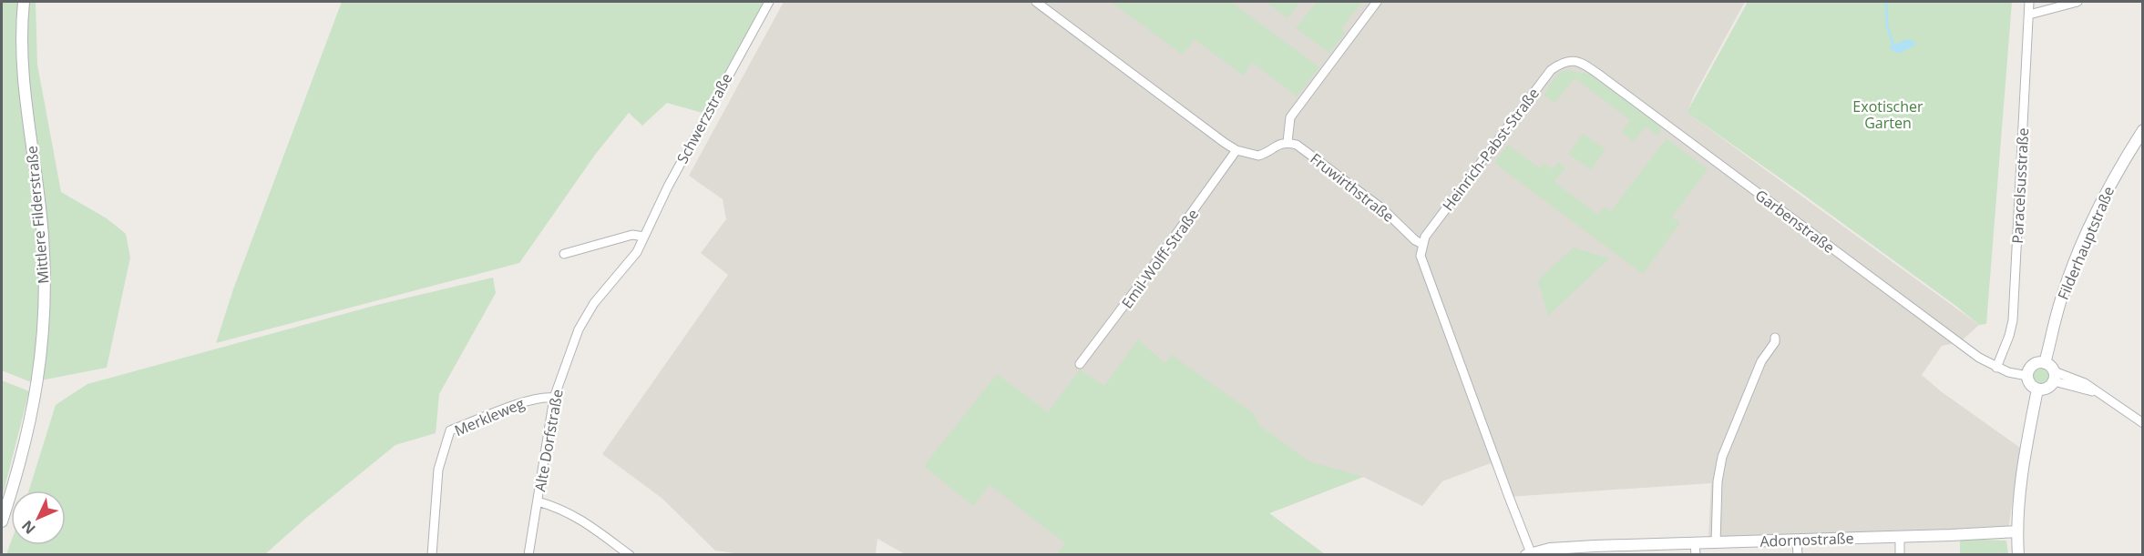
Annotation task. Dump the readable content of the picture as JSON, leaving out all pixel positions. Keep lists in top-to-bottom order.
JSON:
{
  "streets": {
    "main road": ["Mittlere Filderstraße", "Filderhauptstraße", "Adornostraße"],
    "street": [
      "Schwerzstraße",
      "Heinrich-Pabst-Straße",
      "Paracelsusstraße",
      "Fruwirthstraße",
      "Garbenstraße",
      "Emil-Wolff-Straße",
      "Merkleweg",
      "Alte Dorfstraße"
    ]
  },
  "crossings": [
    ["Schwerzstraße", "Alte Dorfstraße"],
    ["Heinrich-Pabst-Straße", "Fruwirthstraße"],
    ["Heinrich-Pabst-Straße", "Garbenstraße"],
    ["Paracelsusstraße", "Garbenstraße"],
    ["Garbenstraße", "Filderhauptstraße"],
    ["Merkleweg", "Alte Dorfstraße"]
  ],
  "parks": ["Exotischer Garten"],
  "north": "bottom left"
}
